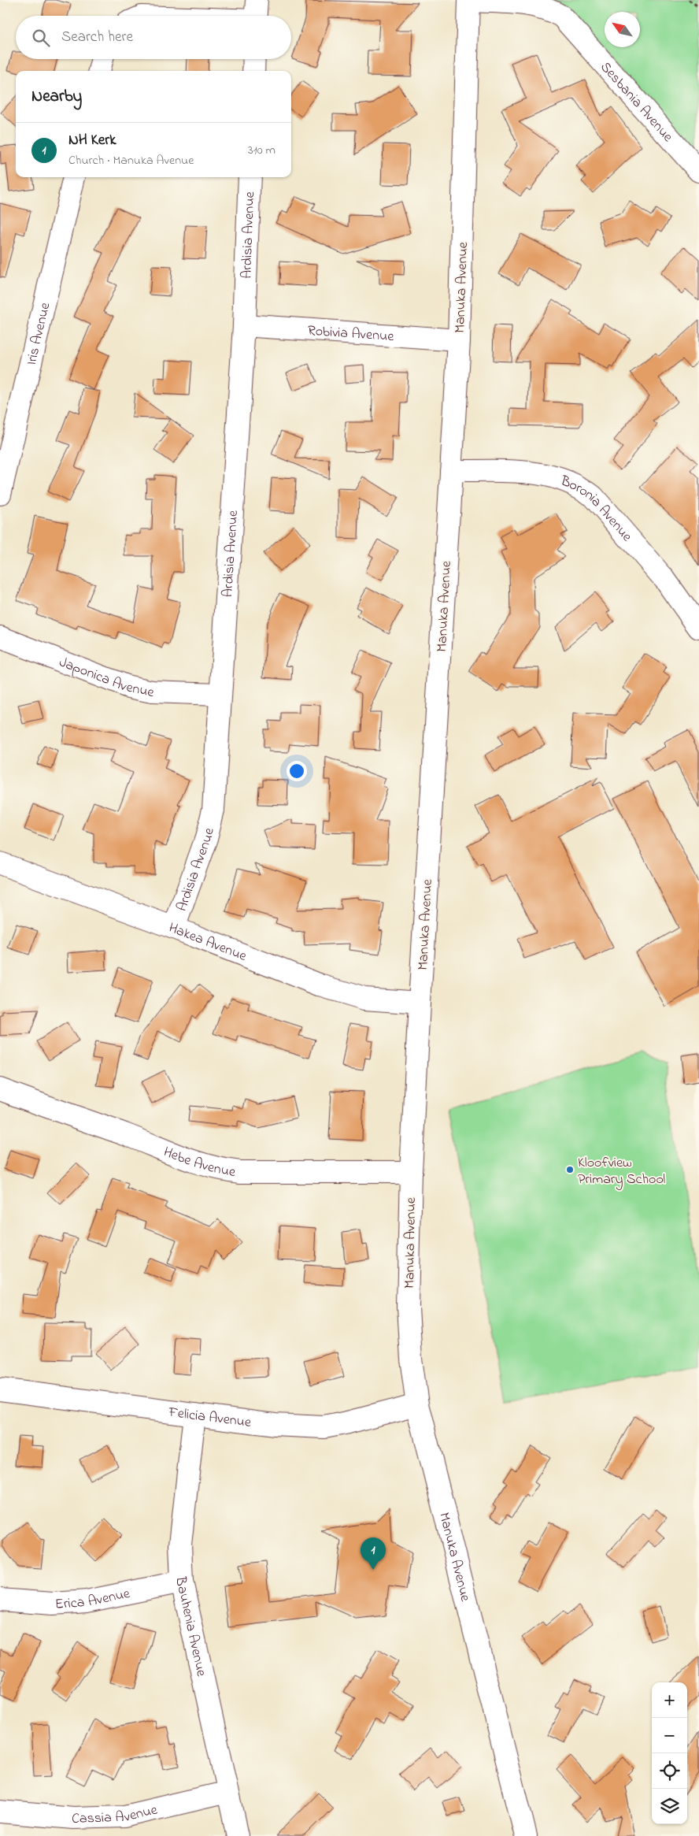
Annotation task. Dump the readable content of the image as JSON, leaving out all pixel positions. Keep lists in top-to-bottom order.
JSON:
{
  "streets": {
    "street": [
      "Sesbania Avenue",
      "Ardisia Avenue",
      "Manuka Avenue",
      "Robivia Avenue",
      "Iris Avenue",
      "Boronia Avenue",
      "Japonica Avenue",
      "Hakea Avenue",
      "Hebe Avenue",
      "Felicia Avenue",
      "Erica Avenue",
      "Bauhenia Avenue",
      "Cassia Avenue"
    ]
  },
  "crossings": [
    ["Sesbania Avenue", "Manuka Avenue"],
    ["Ardisia Avenue", "Robivia Avenue"],
    ["Ardisia Avenue", "Japonica Avenue"],
    ["Ardisia Avenue", "Hakea Avenue"],
    ["Manuka Avenue", "Robivia Avenue"],
    ["Manuka Avenue", "Boronia Avenue"],
    ["Manuka Avenue", "Hakea Avenue"],
    ["Manuka Avenue", "Hebe Avenue"],
    ["Manuka Avenue", "Felicia Avenue"],
    ["Felicia Avenue", "Bauhenia Avenue"],
    ["Erica Avenue", "Bauhenia Avenue"],
    ["Bauhenia Avenue", "Cassia Avenue"]
  ],
  "places": ["Kloofview Primary School"],
  "north": "top left",
  "page": {
    "search": "Search here",
    "heading": "Nearby",
    "list": [
      {
        "mark": "1",
        "name": "NH Kerk",
        "note": "Church · Manuka Avenue",
        "value": "310 m"
      }
    ],
    "pins": "1",
    "map_buttons": ["+", "−"]
  }
}
